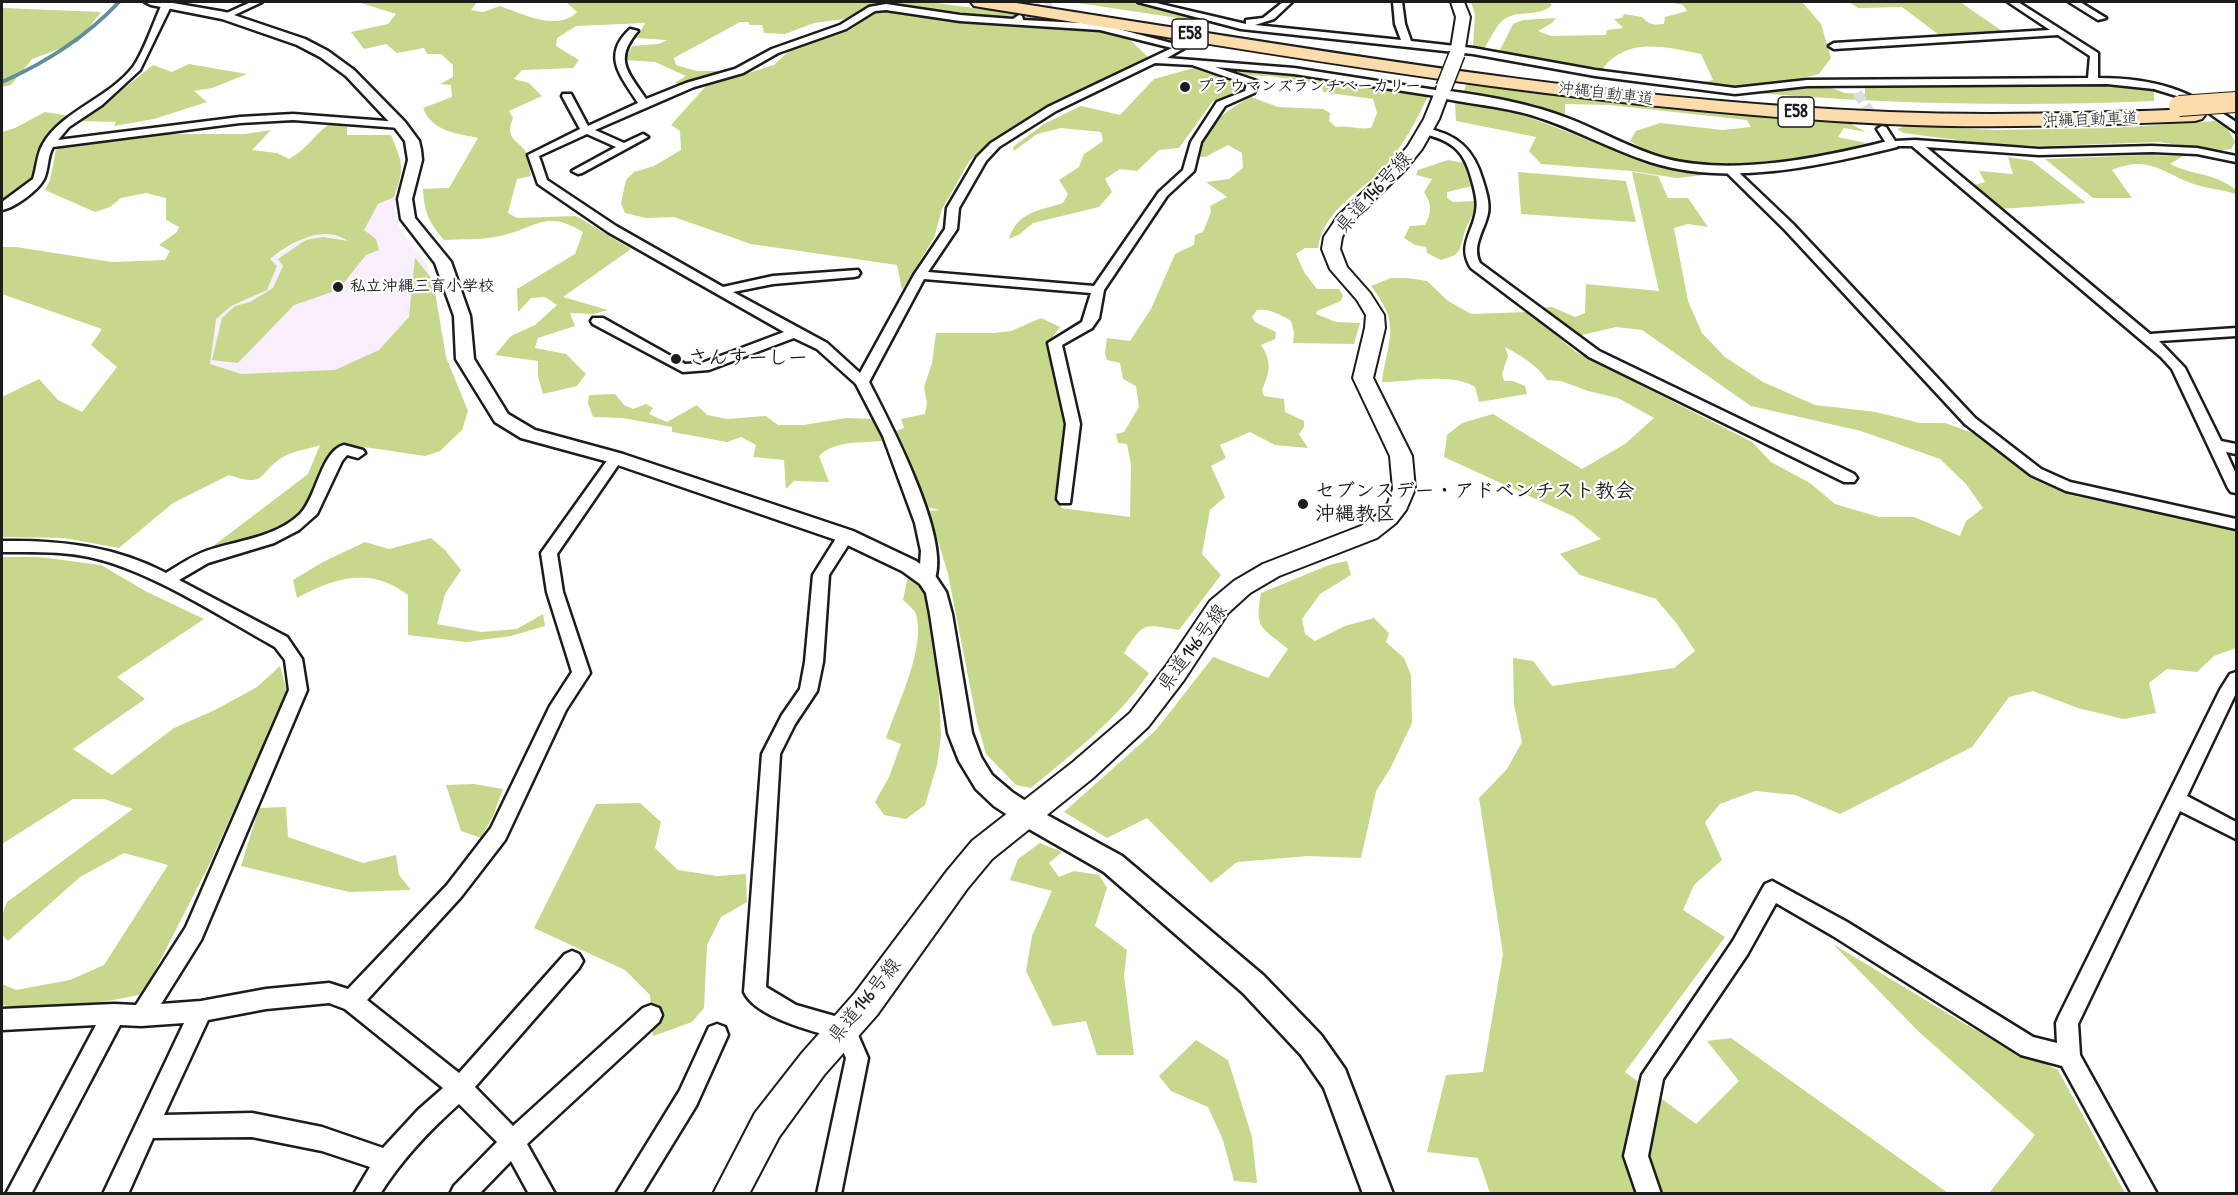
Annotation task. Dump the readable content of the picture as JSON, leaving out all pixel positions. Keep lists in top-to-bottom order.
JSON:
{
  "streets": {
    "highway": ["E58", "沖縄自動車道"],
    "main road": ["県道146号線"]
  },
  "places": [
    "プラウマンズランチベーカリー",
    "私立沖縄三育小学校",
    "さんすーしー",
    "セブンスデー・アドベンチスト教会 沖縄教区"
  ]
}
